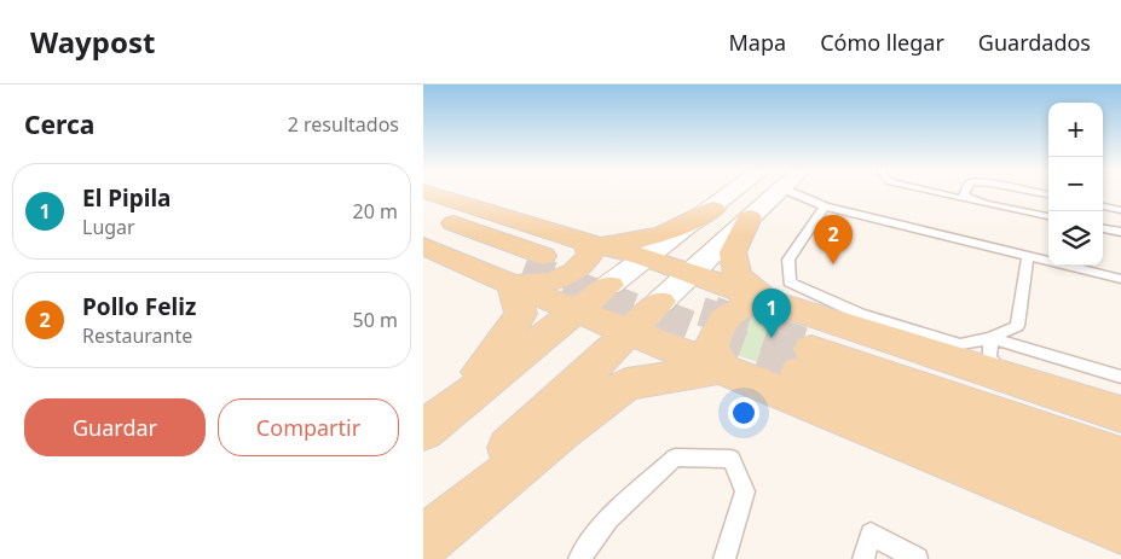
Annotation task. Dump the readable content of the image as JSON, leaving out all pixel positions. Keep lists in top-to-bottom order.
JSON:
{
  "page": {
    "header": "Waypost",
    "nav": ["Mapa", "Cómo llegar", "Guardados"],
    "heading": ["Cerca", "2 resultados"],
    "map_buttons": ["+", "−"],
    "list": [
      {
        "mark": "1",
        "name": "El Pipila",
        "note": "Lugar",
        "value": "20 m"
      },
      {
        "mark": "2",
        "name": "Pollo Feliz",
        "note": "Restaurante",
        "value": "50 m"
      }
    ],
    "pins": ["2", "1"],
    "buttons": ["Guardar", "Compartir"]
  }
}
